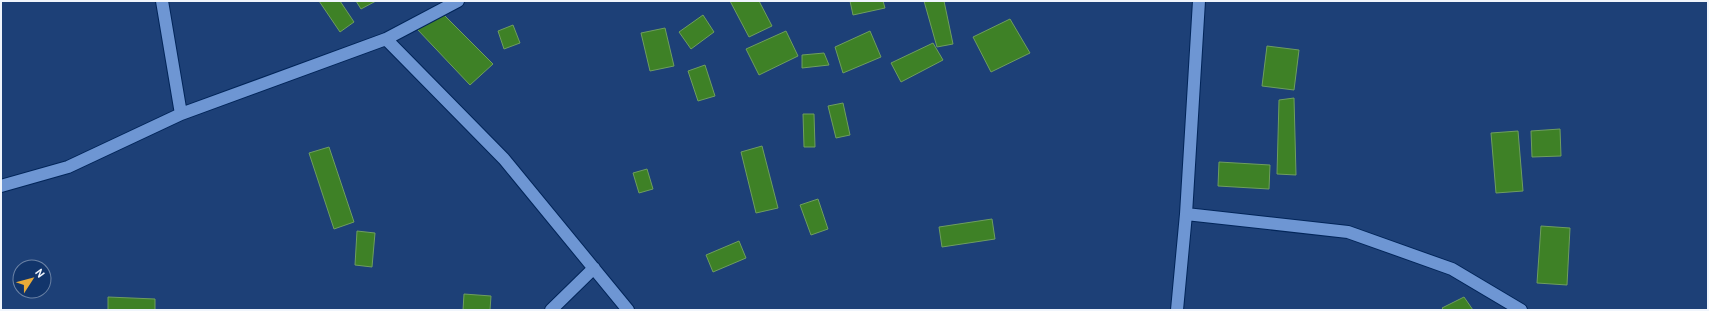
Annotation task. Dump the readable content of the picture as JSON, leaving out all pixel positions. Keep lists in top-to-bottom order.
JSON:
{
  "north": "top right"
}
